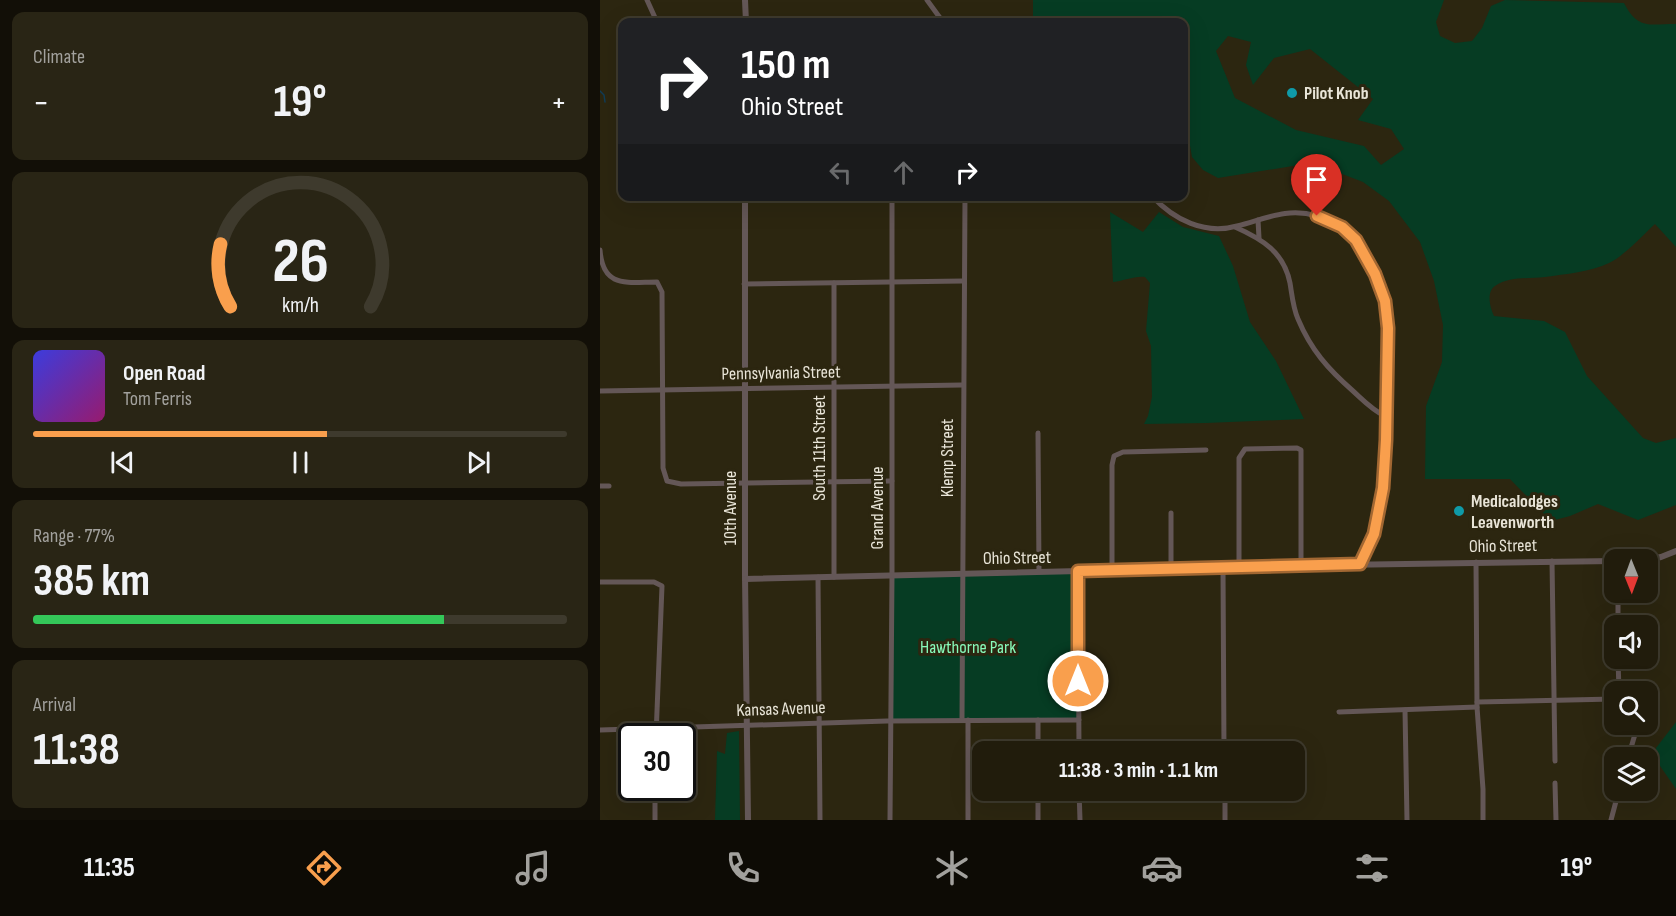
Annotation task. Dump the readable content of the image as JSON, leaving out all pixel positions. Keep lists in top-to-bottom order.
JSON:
{
  "streets": {
    "street": [
      "Pennsylvania Street",
      "South 11th Street",
      "Klemp Street",
      "10th Avenue",
      "Grand Avenue",
      "Ohio Street",
      "Kansas Avenue"
    ]
  },
  "crossings": [
    ["Pennsylvania Street", "South 11th Street"],
    ["Pennsylvania Street", "Klemp Street"],
    ["Pennsylvania Street", "10th Avenue"],
    ["Pennsylvania Street", "Grand Avenue"],
    ["South 11th Street", "Ohio Street"],
    ["Klemp Street", "Ohio Street"],
    ["Klemp Street", "Kansas Avenue"],
    ["10th Avenue", "Ohio Street"],
    ["10th Avenue", "Kansas Avenue"],
    ["Grand Avenue", "Ohio Street"],
    ["Grand Avenue", "Kansas Avenue"]
  ],
  "parks": ["Hawthorne Park"],
  "places": ["Pilot Knob", "Medicalodges Leavenworth"],
  "north": "bottom",
  "page": {
    "tile": [
      "Climate",
      ["Range · 77%", "385 km"],
      ["Arrival", "11:38"]
    ],
    "turn": ["150 m", "Ohio Street"],
    "heat": ["−", "19°", "+"],
    "song": ["Open Road", "Tom Ferris"],
    "limit": "30",
    "trip": "11:38 · 3 min · 1.1 km",
    "tabs": ["11:35", "19°"],
    "gauge": ["26", "km/h"]
  }
}
